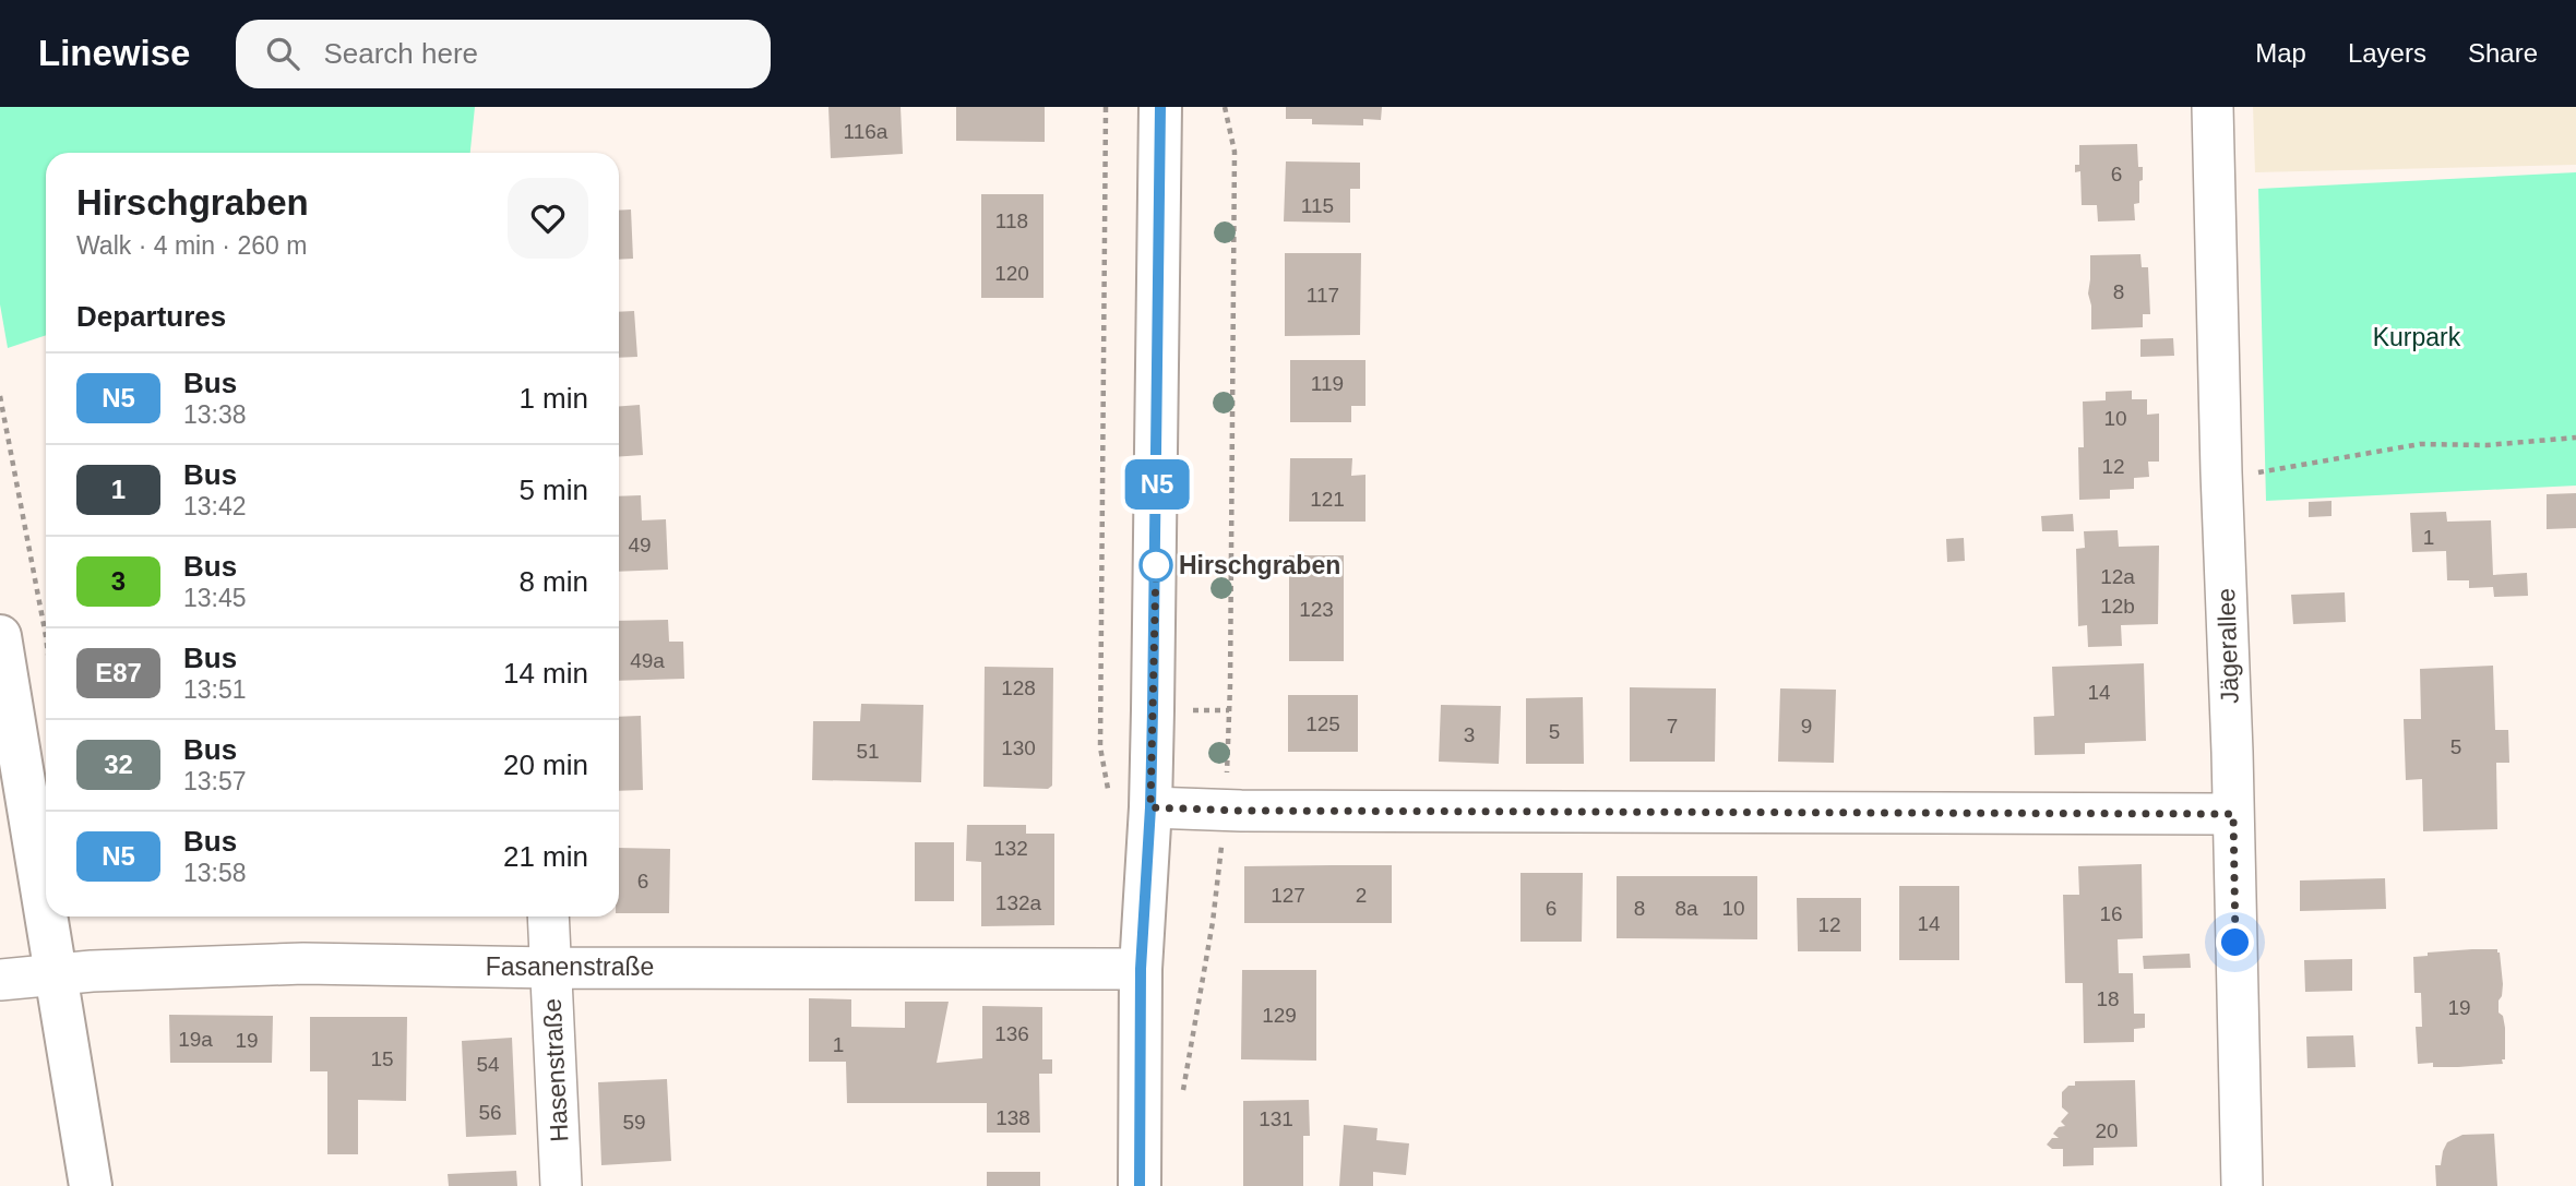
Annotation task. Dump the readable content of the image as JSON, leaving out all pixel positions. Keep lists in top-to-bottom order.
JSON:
{
  "streets": {
    "street": ["Jägerallee", "Fasanenstraße", "Hasenstraße"]
  },
  "crossings": [
    ["Fasanenstraße", "Hasenstraße"]
  ],
  "parks": ["Kurpark"],
  "places": ["Hirschgraben"],
  "lines": ["bus line N5"],
  "house_numbers": [
    "116a",
    "6",
    "115",
    "118",
    "120",
    "8",
    "117",
    "119",
    "10",
    "12",
    "121",
    "1",
    "49",
    "12a",
    "12b",
    "123",
    "49a",
    "128",
    "14",
    "125",
    "7",
    "9",
    "5",
    "3",
    "5",
    "130",
    "51",
    "132",
    "6",
    "127",
    "2",
    "132a",
    "6",
    "8",
    "8a",
    "10",
    "16",
    "14",
    "12",
    "18",
    "19",
    "129",
    "136",
    "19a",
    "19",
    "1",
    "15",
    "54",
    "56",
    "138",
    "131",
    "59",
    "20"
  ],
  "page": {
    "header": "Linewise",
    "search": "Search here",
    "nav": ["Map", "Layers", "Share"],
    "on_map": "N5",
    "heading": [
      ["Hirschgraben", "Walk · 4 min · 260 m"],
      "Departures"
    ],
    "list": [
      {
        "mark": "N5",
        "name": "Bus",
        "note": "13:38",
        "value": "1 min"
      },
      {
        "mark": "1",
        "name": "Bus",
        "note": "13:42",
        "value": "5 min"
      },
      {
        "mark": "3",
        "name": "Bus",
        "note": "13:45",
        "value": "8 min"
      },
      {
        "mark": "E87",
        "name": "Bus",
        "note": "13:51",
        "value": "14 min"
      },
      {
        "mark": "32",
        "name": "Bus",
        "note": "13:57",
        "value": "20 min"
      },
      {
        "mark": "N5",
        "name": "Bus",
        "note": "13:58",
        "value": "21 min"
      }
    ]
  }
}
